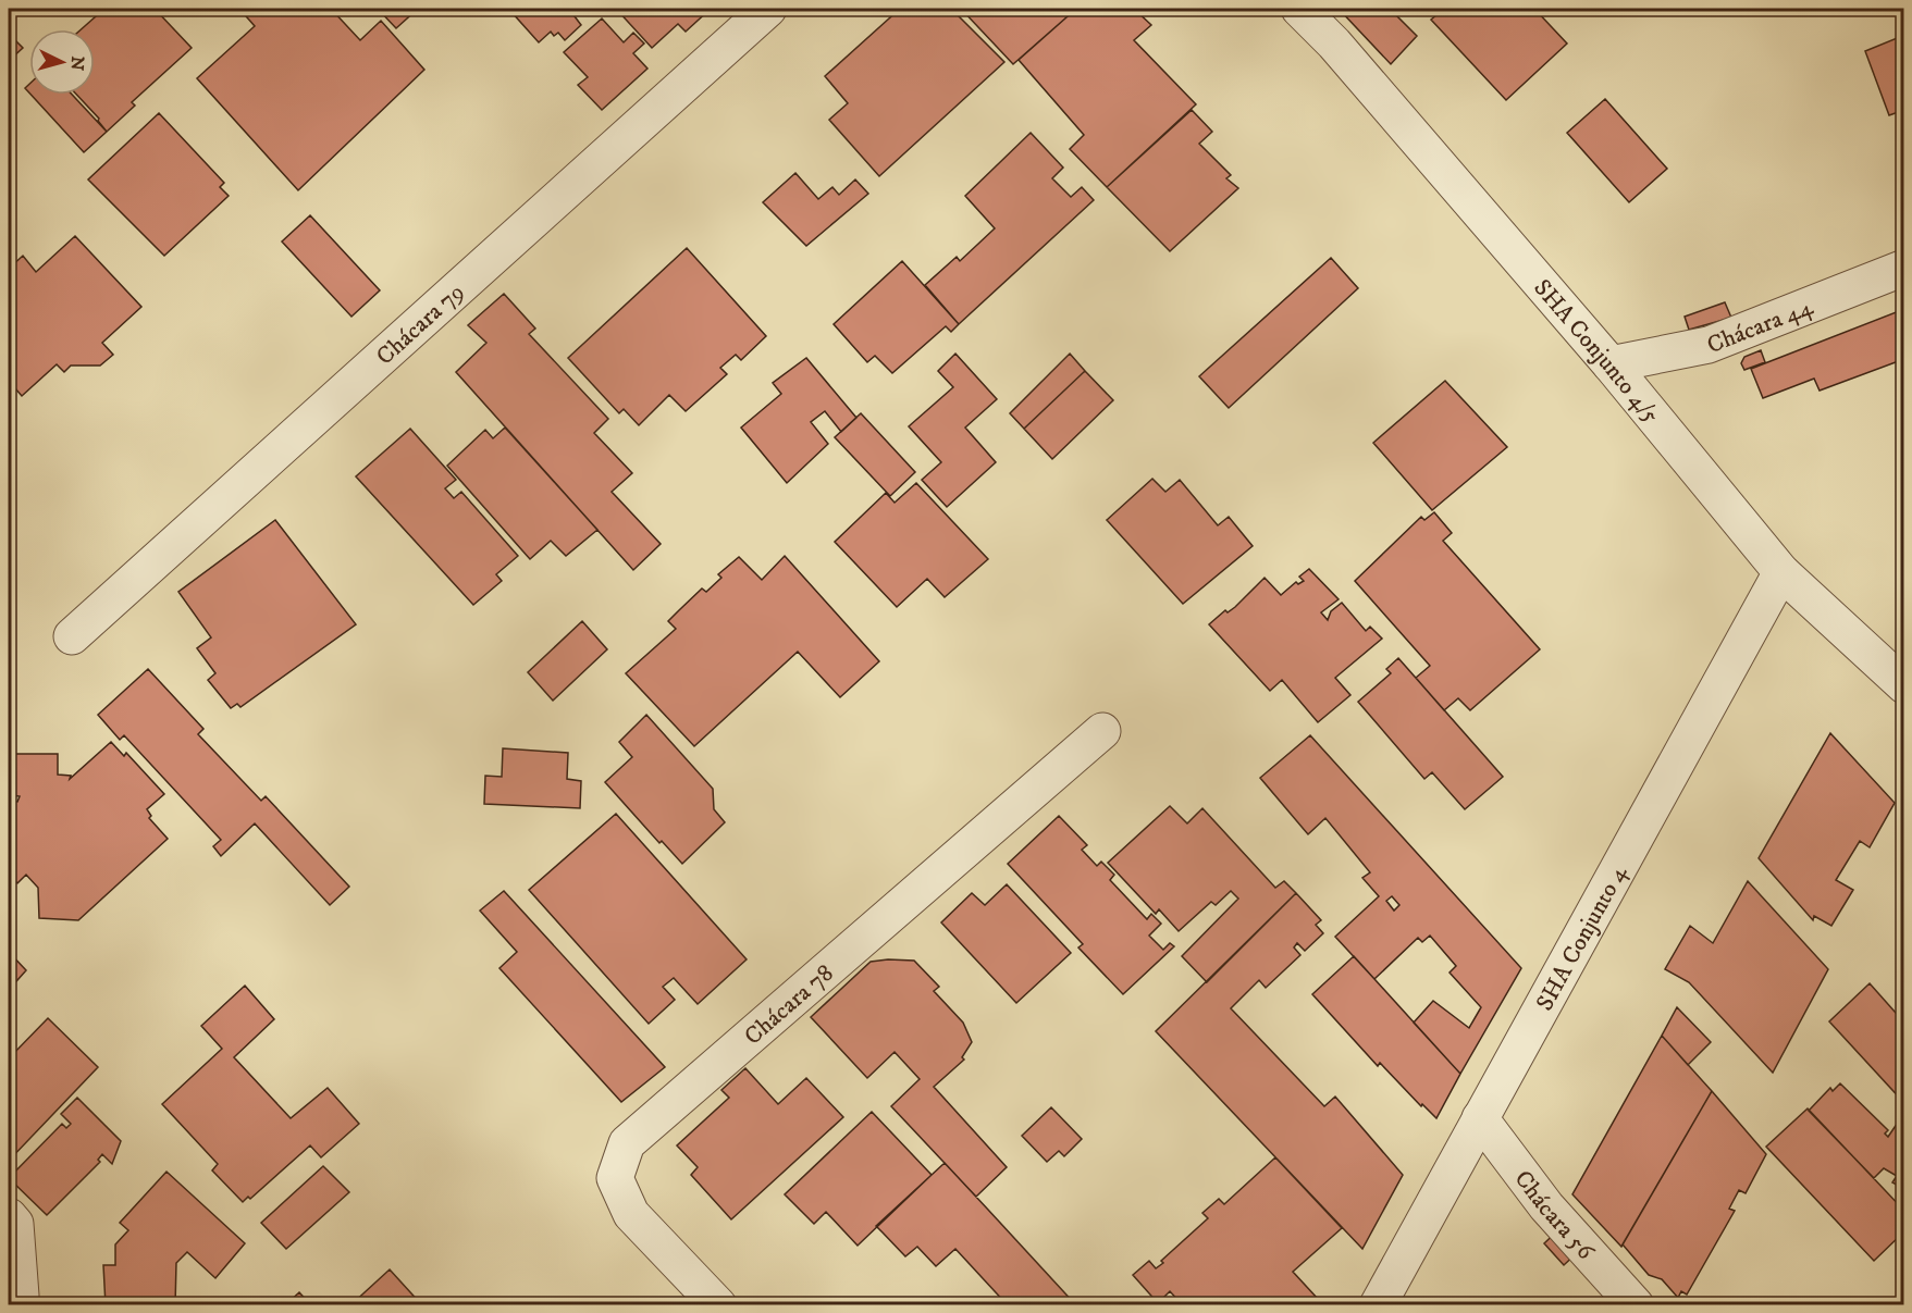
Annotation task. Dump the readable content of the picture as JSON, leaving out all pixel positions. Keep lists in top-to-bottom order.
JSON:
{
  "streets": {
    "street": [
      "Chácara 79",
      "Chácara 44",
      "SHA Conjunto 4/5",
      "SHA Conjunto 4",
      "Chácara 78",
      "Chácara 56"
    ]
  },
  "crossings": [
    ["Chácara 44", "SHA Conjunto 4/5"],
    ["SHA Conjunto 4/5", "SHA Conjunto 4"],
    ["SHA Conjunto 4", "Chácara 56"]
  ],
  "north": "right"
}
